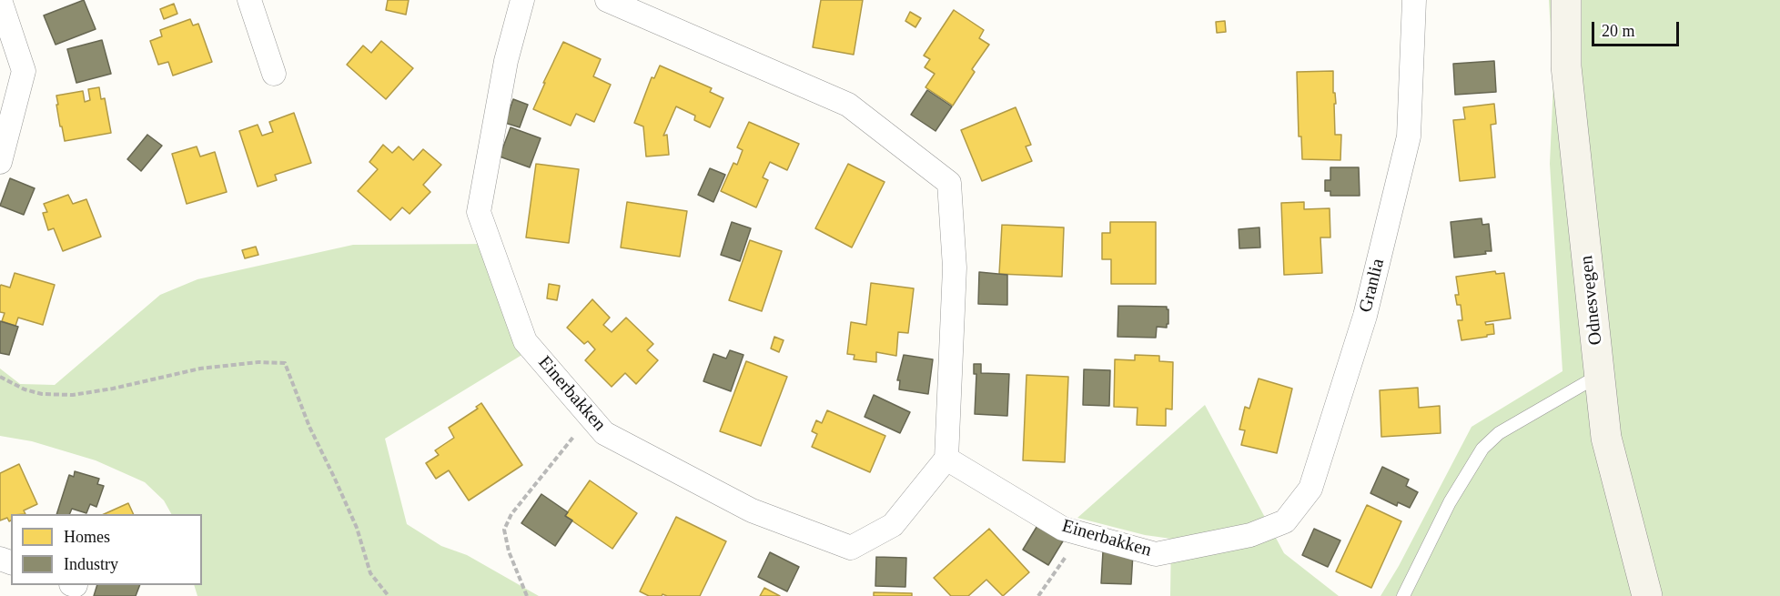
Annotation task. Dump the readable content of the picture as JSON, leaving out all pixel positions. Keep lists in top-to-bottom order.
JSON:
{
  "streets": {
    "main road": ["Odnesvegen"],
    "street": ["Granlia", "Einerbakken"]
  },
  "crossings": [
    ["Granlia", "Einerbakken"]
  ],
  "legend": ["Homes", "Industry"],
  "scale_bar": "20 m"
}
